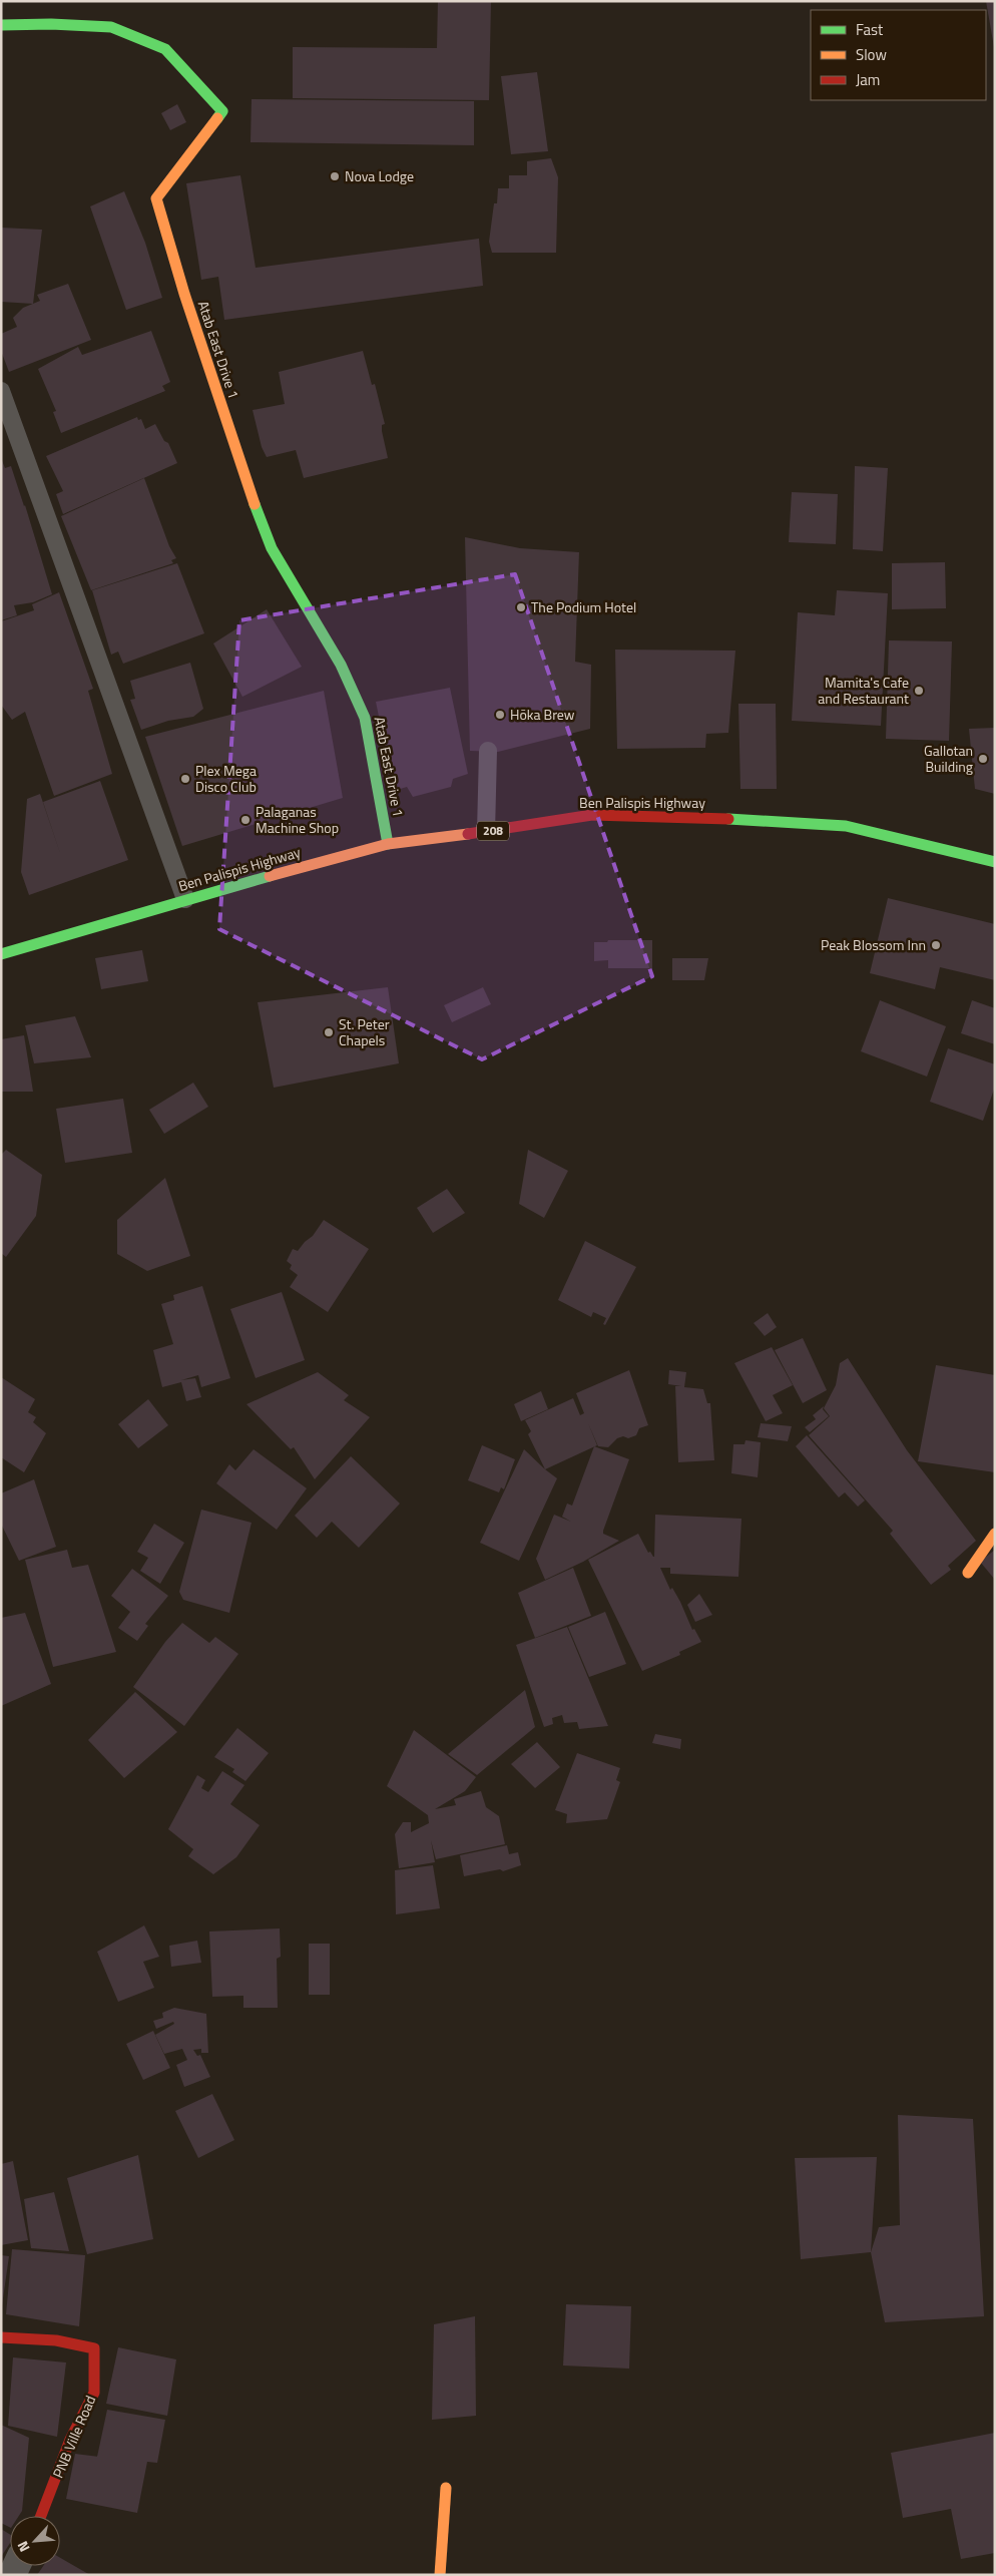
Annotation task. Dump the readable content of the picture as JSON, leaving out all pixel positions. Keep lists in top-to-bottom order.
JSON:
{
  "streets": {
    "street": [
      "Atab East Drive 1",
      "Ben Palispis Highway",
      "208",
      "PNB Ville Road"
    ]
  },
  "crossings": [
    ["Atab East Drive 1", "Ben Palispis Highway"]
  ],
  "places": [
    "Nova Lodge",
    "The Podium Hotel",
    "Mamita's Cafe and Restaurant",
    "Hōka Brew",
    "Gallotan Building",
    "Plex Mega Disco Club",
    "Palaganas Machine Shop",
    "Peak Blossom Inn",
    "St. Peter Chapels"
  ],
  "legend": ["Fast", "Slow", "Jam"],
  "north": "bottom left"
}
